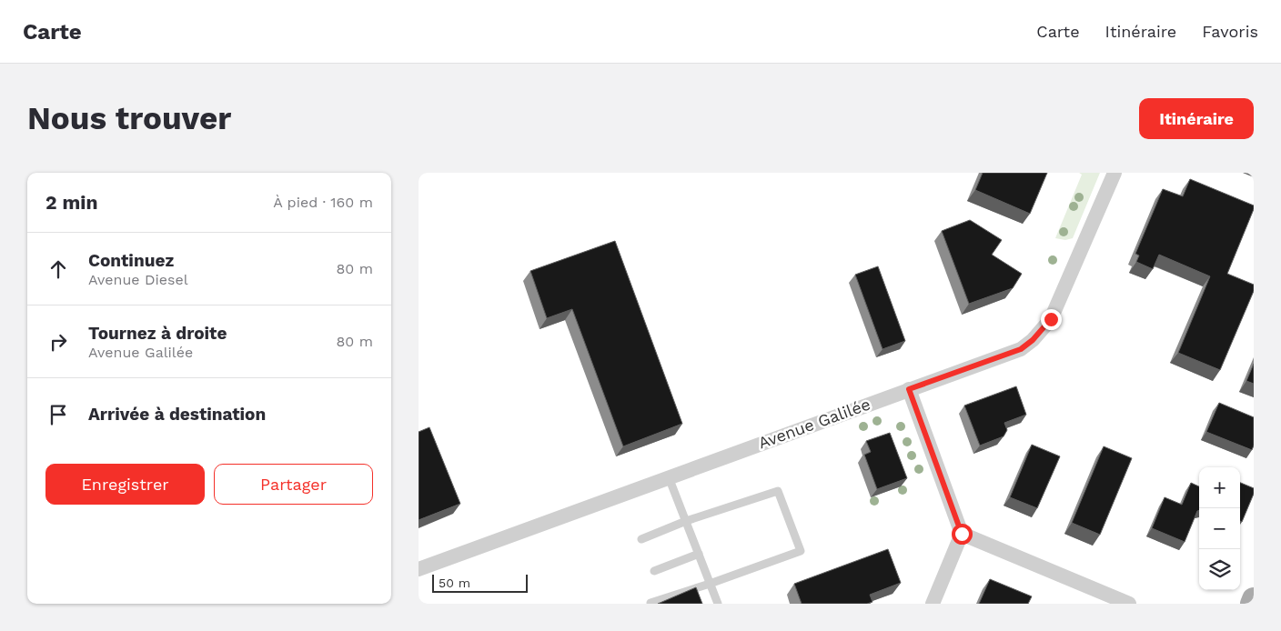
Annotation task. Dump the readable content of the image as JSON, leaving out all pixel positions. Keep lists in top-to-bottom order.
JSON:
{
  "streets": {
    "street": ["Avenue Galilée"]
  },
  "scale_bar": "50 m",
  "page": {
    "header": "Carte",
    "nav": ["Carte", "Itinéraire", "Favoris"],
    "buttons": [
      "Itinéraire",
      ["Enregistrer", "Partager"]
    ],
    "title": "Nous trouver",
    "heading": ["2 min", "À pied · 160 m"],
    "list": [
      ["Continuez", "Avenue Diesel", "80 m"],
      ["Tournez à droite", "Avenue Galilée", "80 m"],
      "Arrivée à destination"
    ],
    "map_buttons": ["+", "−"],
    "scale": "50 m"
  }
}
